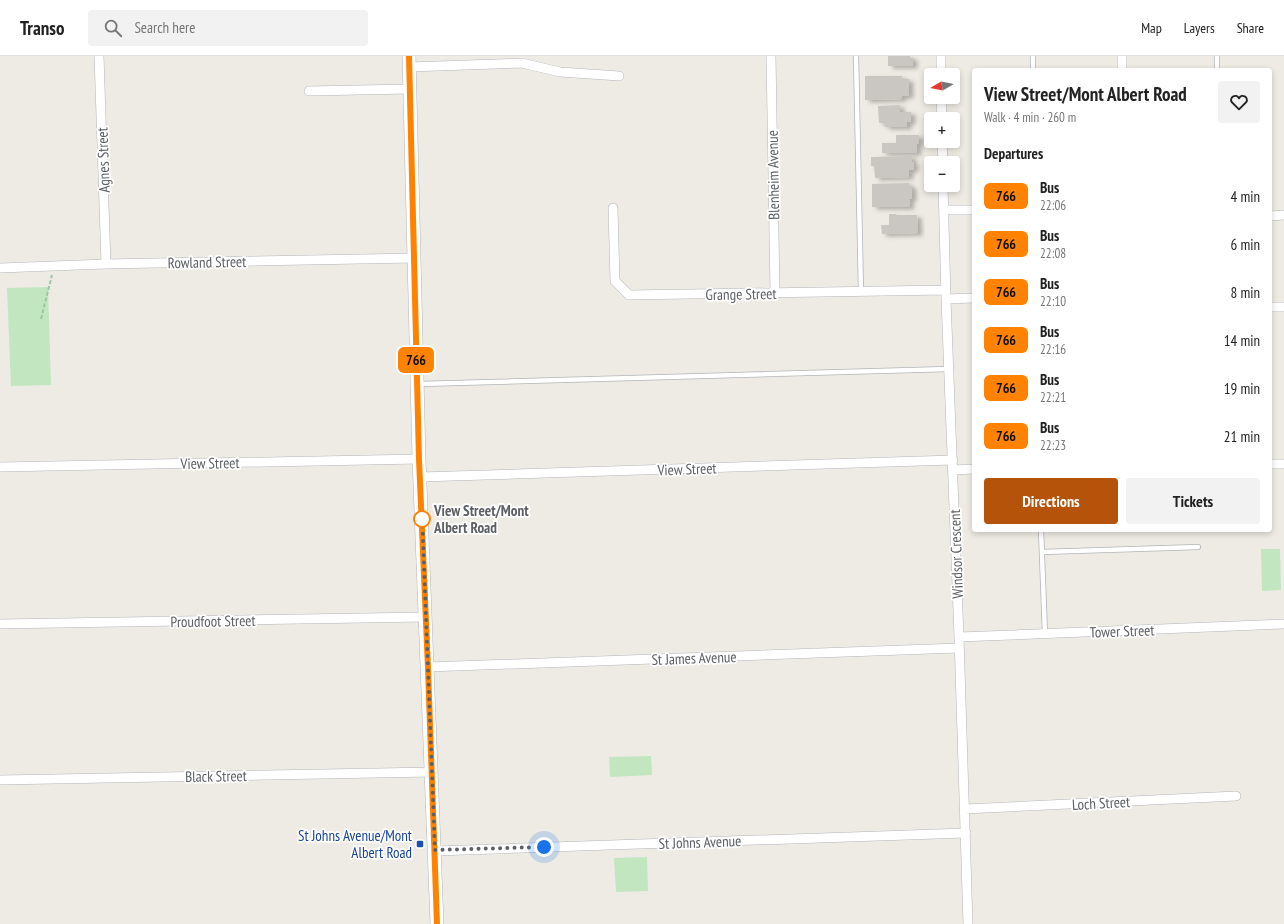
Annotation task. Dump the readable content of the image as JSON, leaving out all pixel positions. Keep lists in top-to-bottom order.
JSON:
{
  "streets": {
    "street": [
      "Agnes Street",
      "Blenheim Avenue",
      "Rowland Street",
      "Grange Street",
      "View Street",
      "Windsor Crescent",
      "Proudfoot Street",
      "Tower Street",
      "St James Avenue",
      "Black Street",
      "Loch Street",
      "St Johns Avenue"
    ]
  },
  "crossings": [
    ["Agnes Street", "Rowland Street"],
    ["Blenheim Avenue", "Grange Street"],
    ["Grange Street", "Windsor Crescent"],
    ["View Street", "Windsor Crescent"],
    ["Windsor Crescent", "Tower Street"],
    ["Windsor Crescent", "St James Avenue"],
    ["Windsor Crescent", "Loch Street"],
    ["Windsor Crescent", "St Johns Avenue"]
  ],
  "places": {
    "other": ["View Street/Mont Albert Road"],
    "transit": ["St Johns Avenue/Mont Albert Road"]
  },
  "lines": ["bus line 766"],
  "north": "left",
  "page": {
    "header": "Transo",
    "search": "Search here",
    "nav": ["Map", "Layers", "Share"],
    "on_map": "766",
    "map_buttons": ["+", "−"],
    "heading": [
      ["View Street/Mont Albert Road", "Walk · 4 min · 260 m"],
      "Departures"
    ],
    "list": [
      {
        "mark": "766",
        "name": "Bus",
        "note": "22:06",
        "value": "4 min"
      },
      {
        "mark": "766",
        "name": "Bus",
        "note": "22:08",
        "value": "6 min"
      },
      {
        "mark": "766",
        "name": "Bus",
        "note": "22:10",
        "value": "8 min"
      },
      {
        "mark": "766",
        "name": "Bus",
        "note": "22:16",
        "value": "14 min"
      },
      {
        "mark": "766",
        "name": "Bus",
        "note": "22:21",
        "value": "19 min"
      },
      {
        "mark": "766",
        "name": "Bus",
        "note": "22:23",
        "value": "21 min"
      }
    ],
    "buttons": ["Directions", "Tickets"]
  }
}
